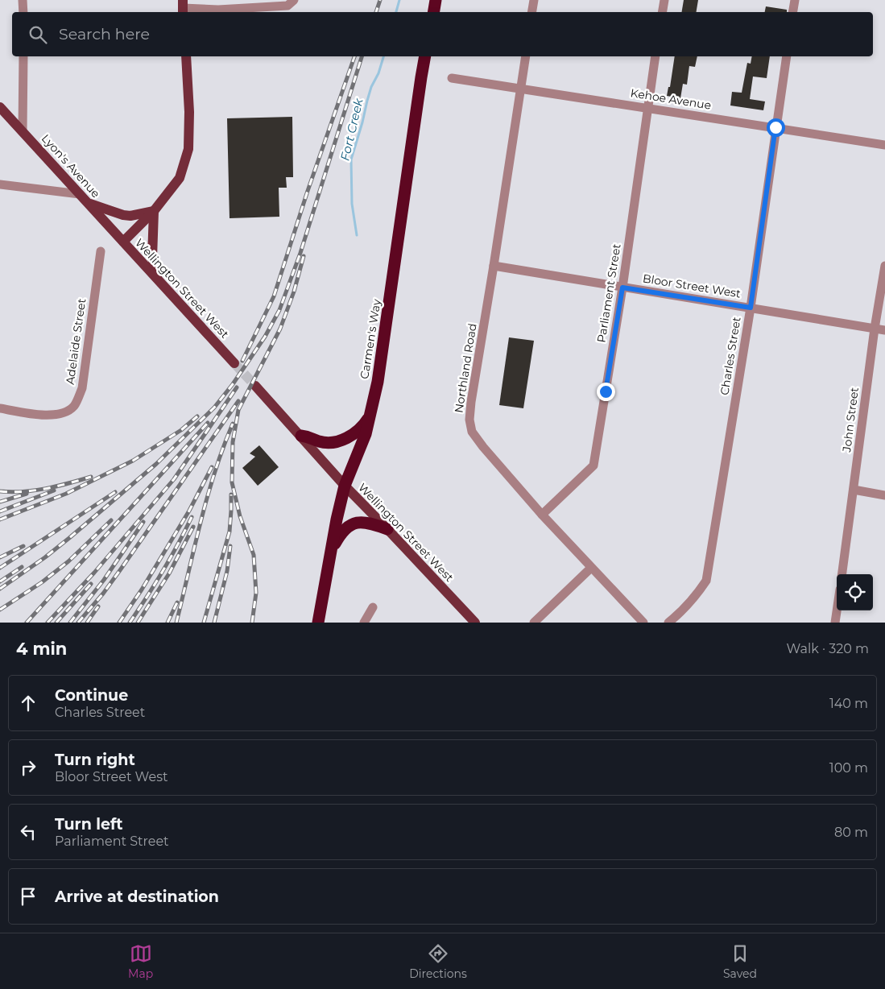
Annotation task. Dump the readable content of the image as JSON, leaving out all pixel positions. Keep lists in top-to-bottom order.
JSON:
{
  "streets": {
    "highway": ["Carmen's Way"],
    "main road": ["Lyon's Avenue", "Wellington Street West"],
    "street": [
      "Kehoe Avenue",
      "Bloor Street West",
      "Parliament Street",
      "Adelaide Street",
      "Charles Street",
      "Northland Road",
      "John Street"
    ]
  },
  "crossings": [
    ["Kehoe Avenue", "Parliament Street"],
    ["Kehoe Avenue", "Charles Street"],
    ["Kehoe Avenue", "Northland Road"],
    ["Lyon's Avenue", "Wellington Street West"],
    ["Bloor Street West", "Parliament Street"],
    ["Bloor Street West", "Charles Street"],
    ["Bloor Street West", "Northland Road"],
    ["Bloor Street West", "John Street"],
    ["Wellington Street West", "Carmen's Way"],
    ["Parliament Street", "Northland Road"]
  ],
  "water": ["Fort Creek"],
  "page": {
    "search": "Search here",
    "heading": ["4 min", "Walk · 320 m"],
    "list": [
      ["Continue", "Charles Street", "140 m"],
      ["Turn right", "Bloor Street West", "100 m"],
      ["Turn left", "Parliament Street", "80 m"],
      "Arrive at destination"
    ],
    "nav": ["Map", "Directions", "Saved"]
  }
}
